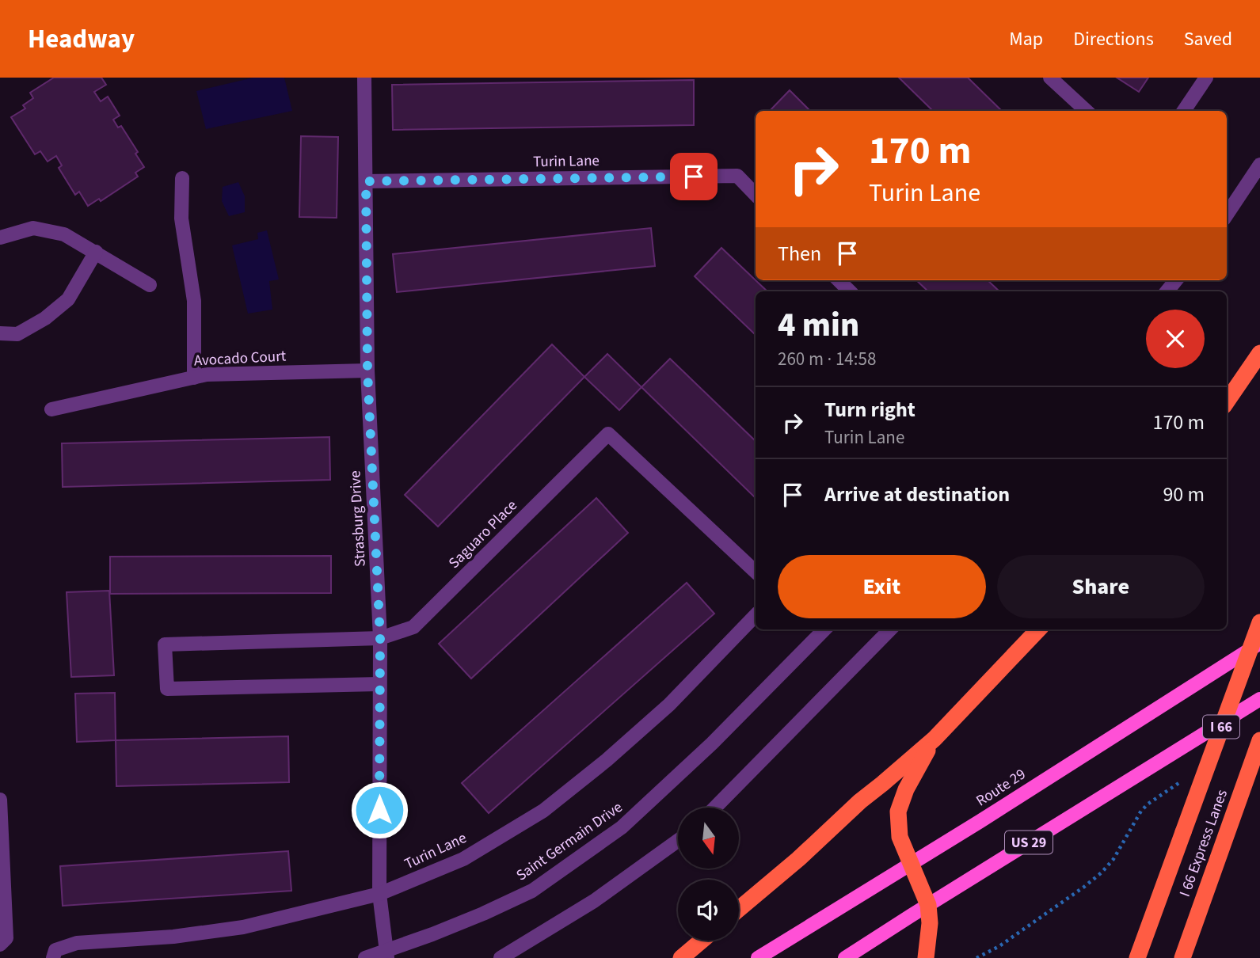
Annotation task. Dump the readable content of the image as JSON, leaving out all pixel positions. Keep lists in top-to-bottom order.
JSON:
{
  "streets": {
    "highway": ["I 66", "I 66 Express Lanes"],
    "main road": ["Route 29", "US 29"],
    "street": [
      "Turin Lane",
      "Avocado Court",
      "Strasburg Drive",
      "Saguaro Place",
      "Saint Germain Drive"
    ]
  },
  "crossings": [
    ["Turin Lane", "Strasburg Drive"],
    ["Avocado Court", "Strasburg Drive"],
    ["Strasburg Drive", "Saguaro Place"],
    ["Strasburg Drive", "Saint Germain Drive"]
  ],
  "north": "bottom",
  "page": {
    "header": "Headway",
    "nav": ["Map", "Directions", "Saved"],
    "turn": ["170 m", "Turin Lane"],
    "then": "Then",
    "heading": ["4 min", "260 m · 14:58"],
    "list": [
      {
        "name": "Turn right",
        "note": "Turin Lane",
        "value": "170 m"
      },
      {
        "name": "Arrive at destination",
        "value": "90 m"
      }
    ],
    "buttons": ["Exit", "Share"]
  }
}
